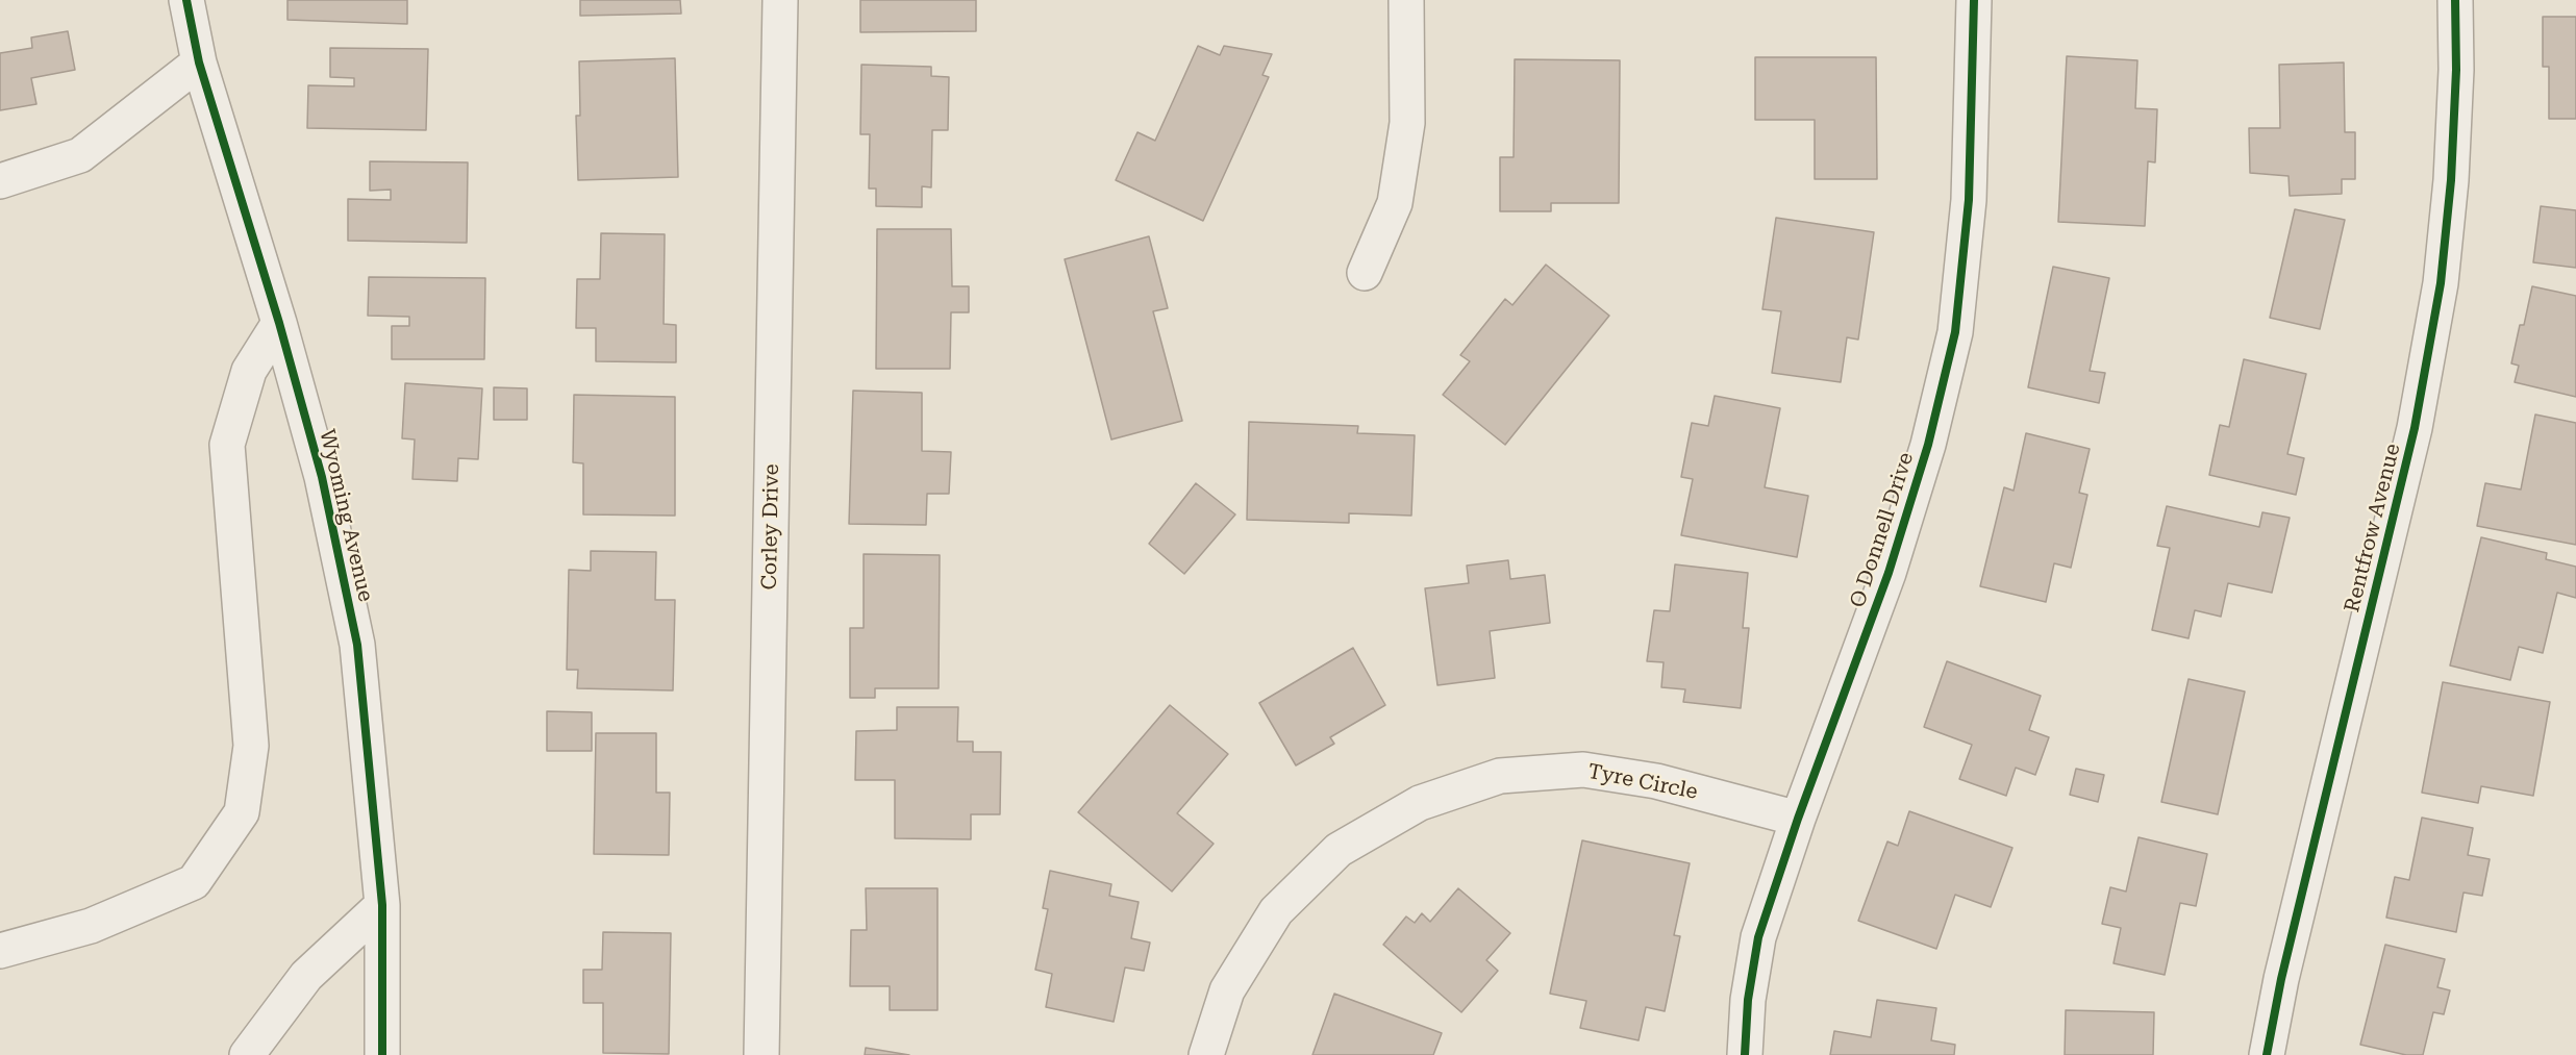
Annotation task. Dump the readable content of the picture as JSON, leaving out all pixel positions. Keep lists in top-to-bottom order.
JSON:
{
  "streets": {
    "street": [
      "Wyoming Avenue",
      "Corley Drive",
      "Rentfrow Avenue",
      "O Donnell Drive",
      "Tyre Circle"
    ]
  },
  "crossings": [
    ["O Donnell Drive", "Tyre Circle"]
  ]
}
